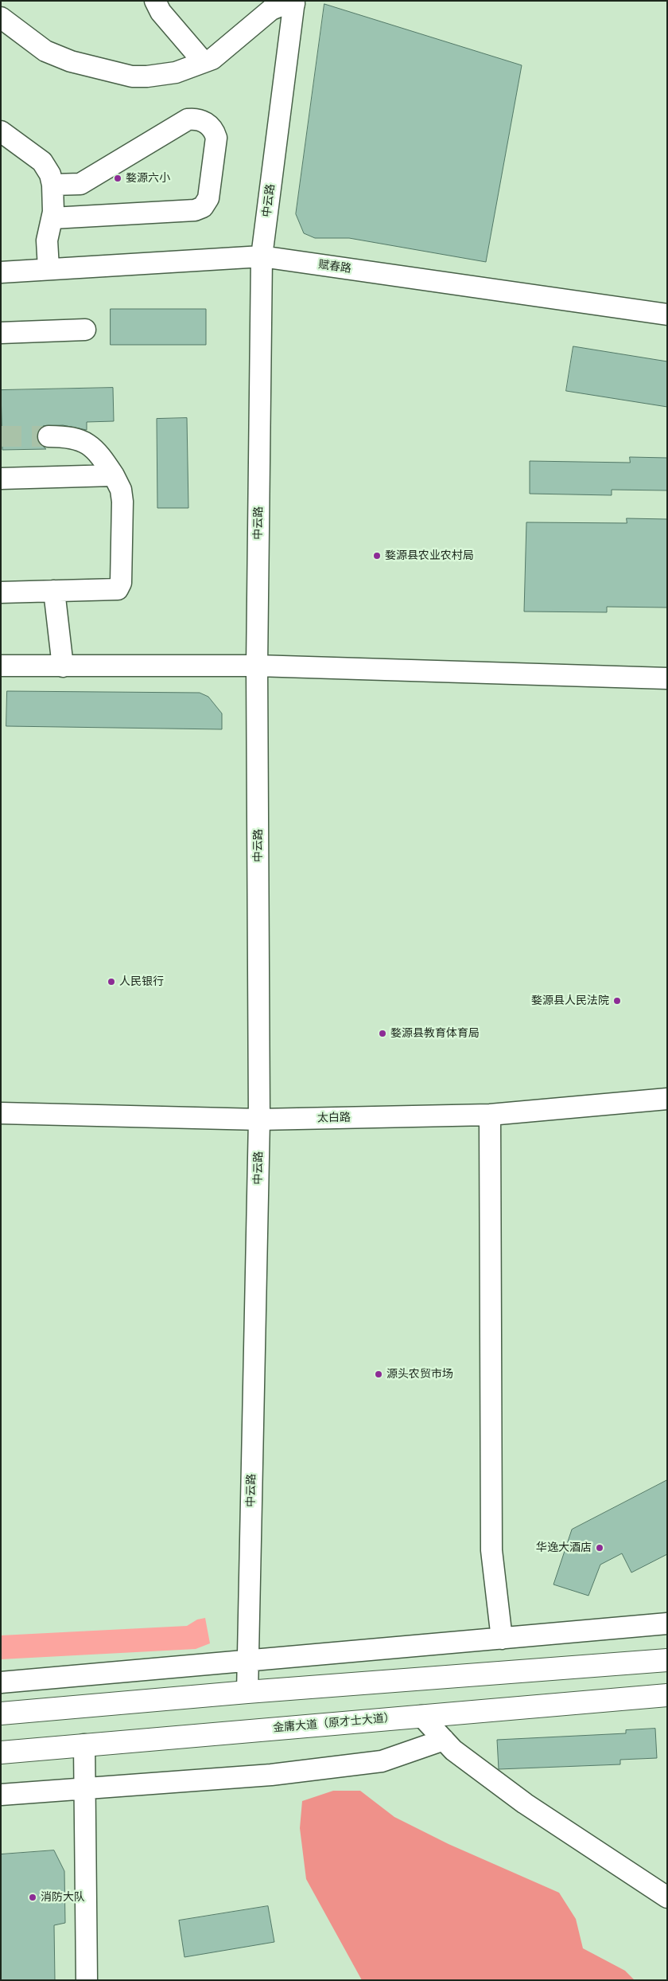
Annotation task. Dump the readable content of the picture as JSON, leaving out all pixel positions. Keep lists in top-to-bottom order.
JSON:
{
  "streets": {
    "main road": ["金庸大道（原才士大道）"],
    "street": ["中云路", "赋春路", "太白路"]
  },
  "crossings": [
    ["中云路", "赋春路"],
    ["中云路", "太白路"]
  ],
  "places": [
    "婺源六小",
    "婺源县农业农村局",
    "人民银行",
    "婺源县人民法院",
    "婺源县教育体育局",
    "源头农贸市场",
    "华逸大酒店",
    "消防大队"
  ]
}
